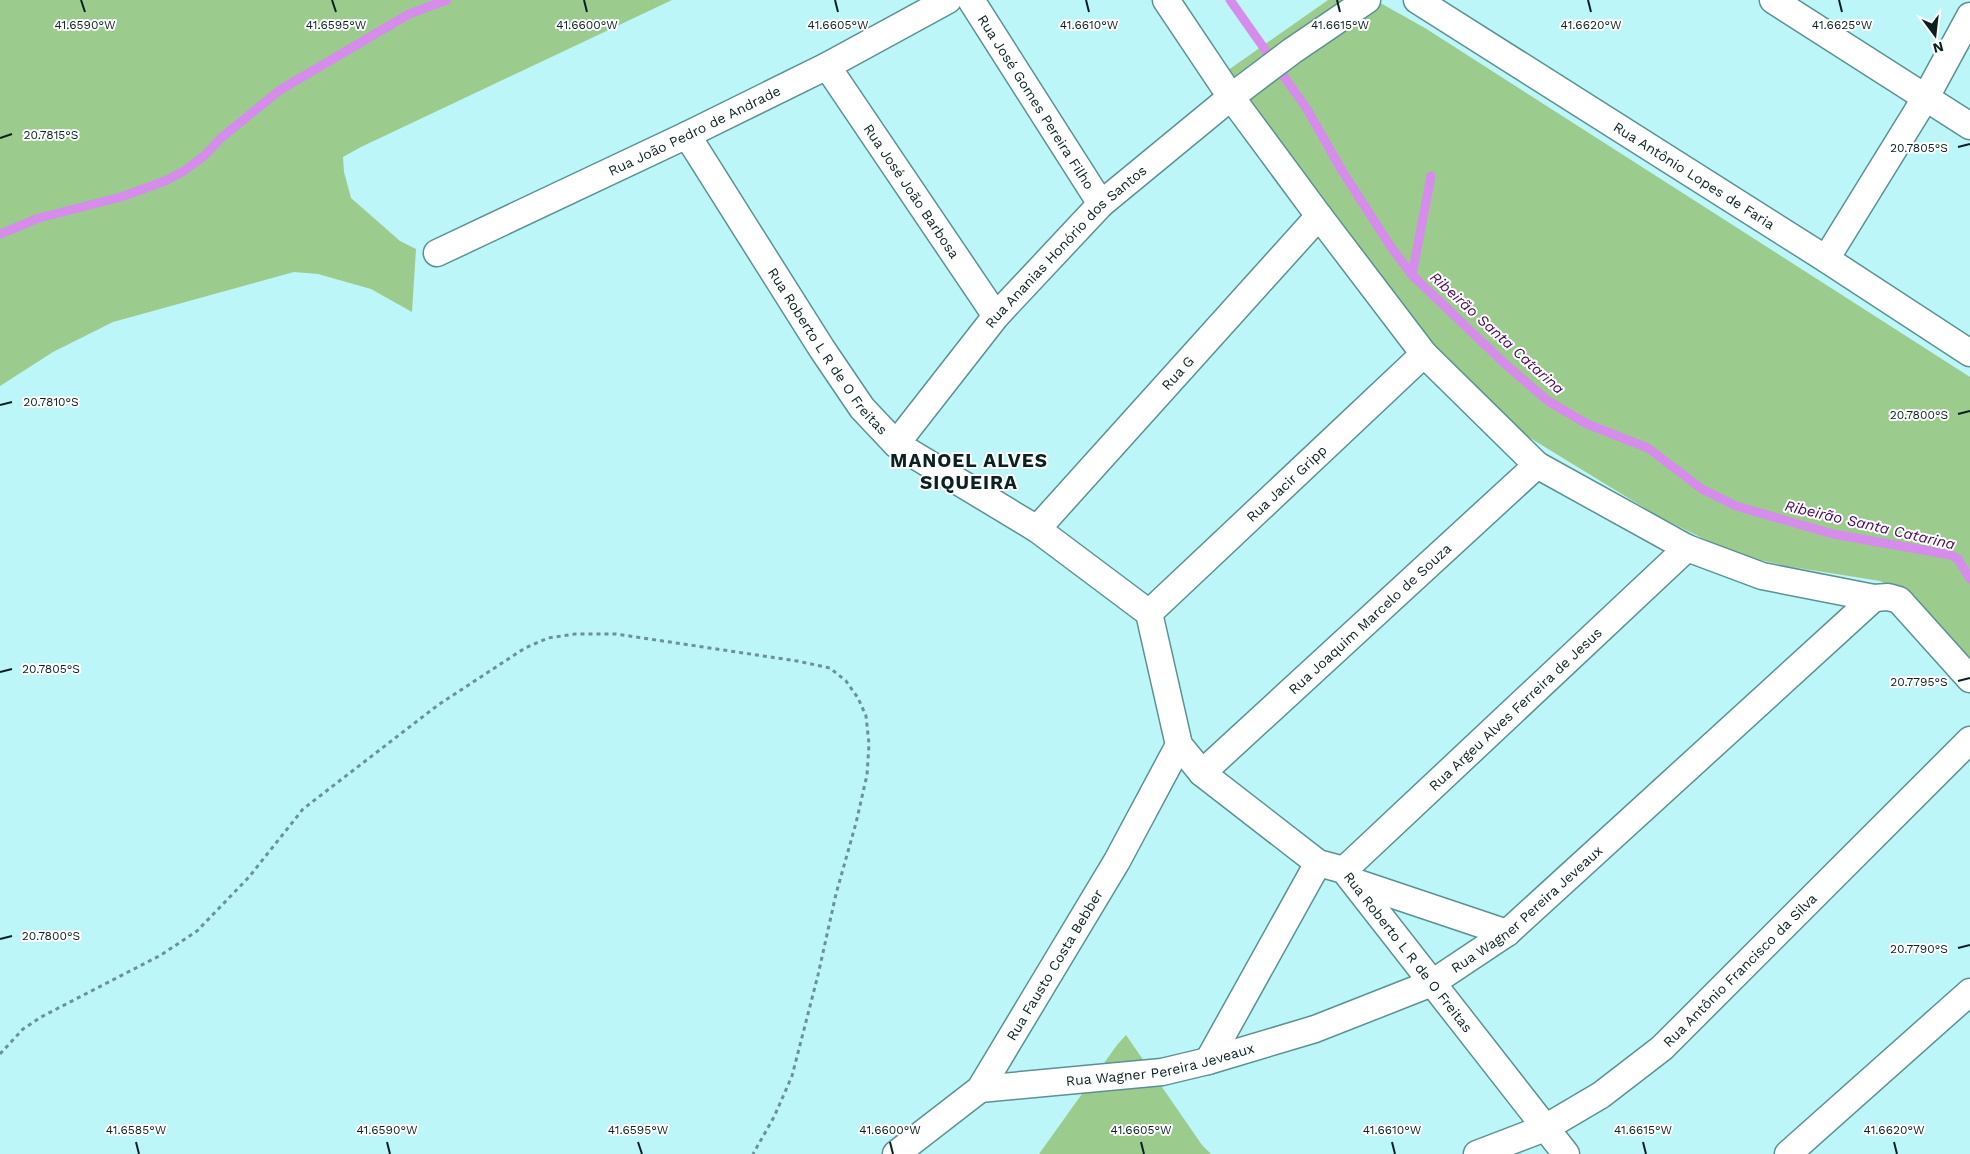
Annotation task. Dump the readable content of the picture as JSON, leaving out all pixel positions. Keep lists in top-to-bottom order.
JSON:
{
  "streets": {
    "street": [
      "Rua José Gomes Pereira Filho",
      "Rua João Pedro de Andrade",
      "Rua Antônio Lopes de Faria",
      "Rua José João Barbosa",
      "Rua Ananias Honório dos Santos",
      "Rua Roberto L R de O Freitas",
      "Rua G",
      "Rua Jacir Gripp",
      "Rua Joaquim Marcelo de Souza",
      "Rua Argeu Alves Ferreira de Jesus",
      "Rua Wagner Pereira Jeveaux",
      "Rua Fausto Costa Bebber",
      "Rua Antônio Francisco da Silva"
    ]
  },
  "crossings": [
    ["Rua José Gomes Pereira Filho", "Rua Ananias Honório dos Santos"],
    ["Rua João Pedro de Andrade", "Rua José João Barbosa"],
    ["Rua João Pedro de Andrade", "Rua Roberto L R de O Freitas"],
    ["Rua José João Barbosa", "Rua Ananias Honório dos Santos"],
    ["Rua Ananias Honório dos Santos", "Rua Roberto L R de O Freitas"],
    ["Rua Roberto L R de O Freitas", "Rua G"],
    ["Rua Roberto L R de O Freitas", "Rua Jacir Gripp"],
    ["Rua Roberto L R de O Freitas", "Rua Joaquim Marcelo de Souza"],
    ["Rua Roberto L R de O Freitas", "Rua Argeu Alves Ferreira de Jesus"],
    ["Rua Roberto L R de O Freitas", "Rua Wagner Pereira Jeveaux"],
    ["Rua Roberto L R de O Freitas", "Rua Fausto Costa Bebber"],
    ["Rua Roberto L R de O Freitas", "Rua Antônio Francisco da Silva"],
    ["Rua Wagner Pereira Jeveaux", "Rua Fausto Costa Bebber"]
  ],
  "districts": ["MANOEL ALVES SIQUEIRA"],
  "water": ["Ribeirão Santa Catarina"],
  "north": "bottom",
  "coordinates": [
    "41.6590°W",
    "41.6595°W",
    "41.6600°W",
    "41.6605°W",
    "41.6610°W",
    "41.6615°W",
    "41.6620°W",
    "41.6625°W",
    "20.7815°S",
    "20.7805°S",
    "20.7810°S",
    "20.7800°S",
    "20.7795°S",
    "20.7790°S",
    "41.6585°W"
  ]
}
